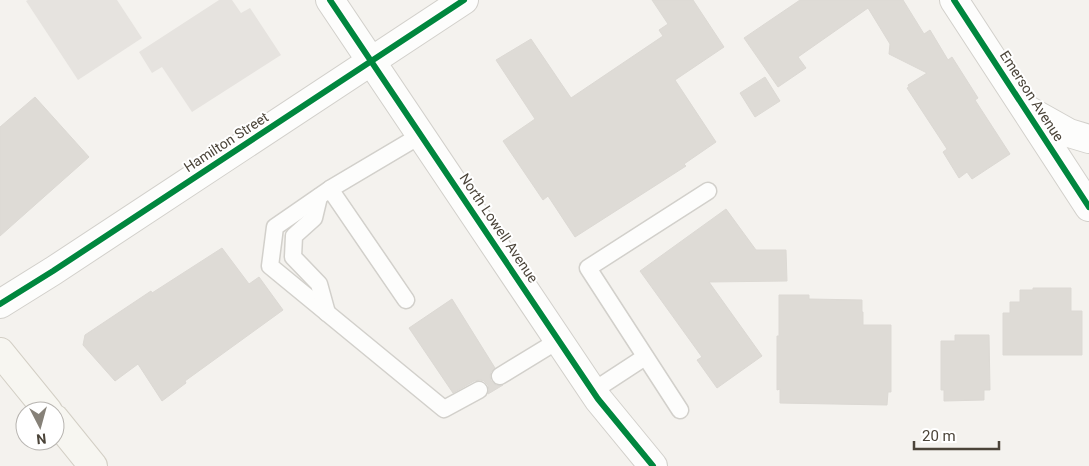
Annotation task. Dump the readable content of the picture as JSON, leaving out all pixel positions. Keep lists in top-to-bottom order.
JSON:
{
  "streets": {
    "street": ["Emerson Avenue", "Hamilton Street", "North Lowell Avenue"]
  },
  "crossings": [
    ["Hamilton Street", "North Lowell Avenue"]
  ],
  "scale_bar": "20 m",
  "north": "bottom"
}
